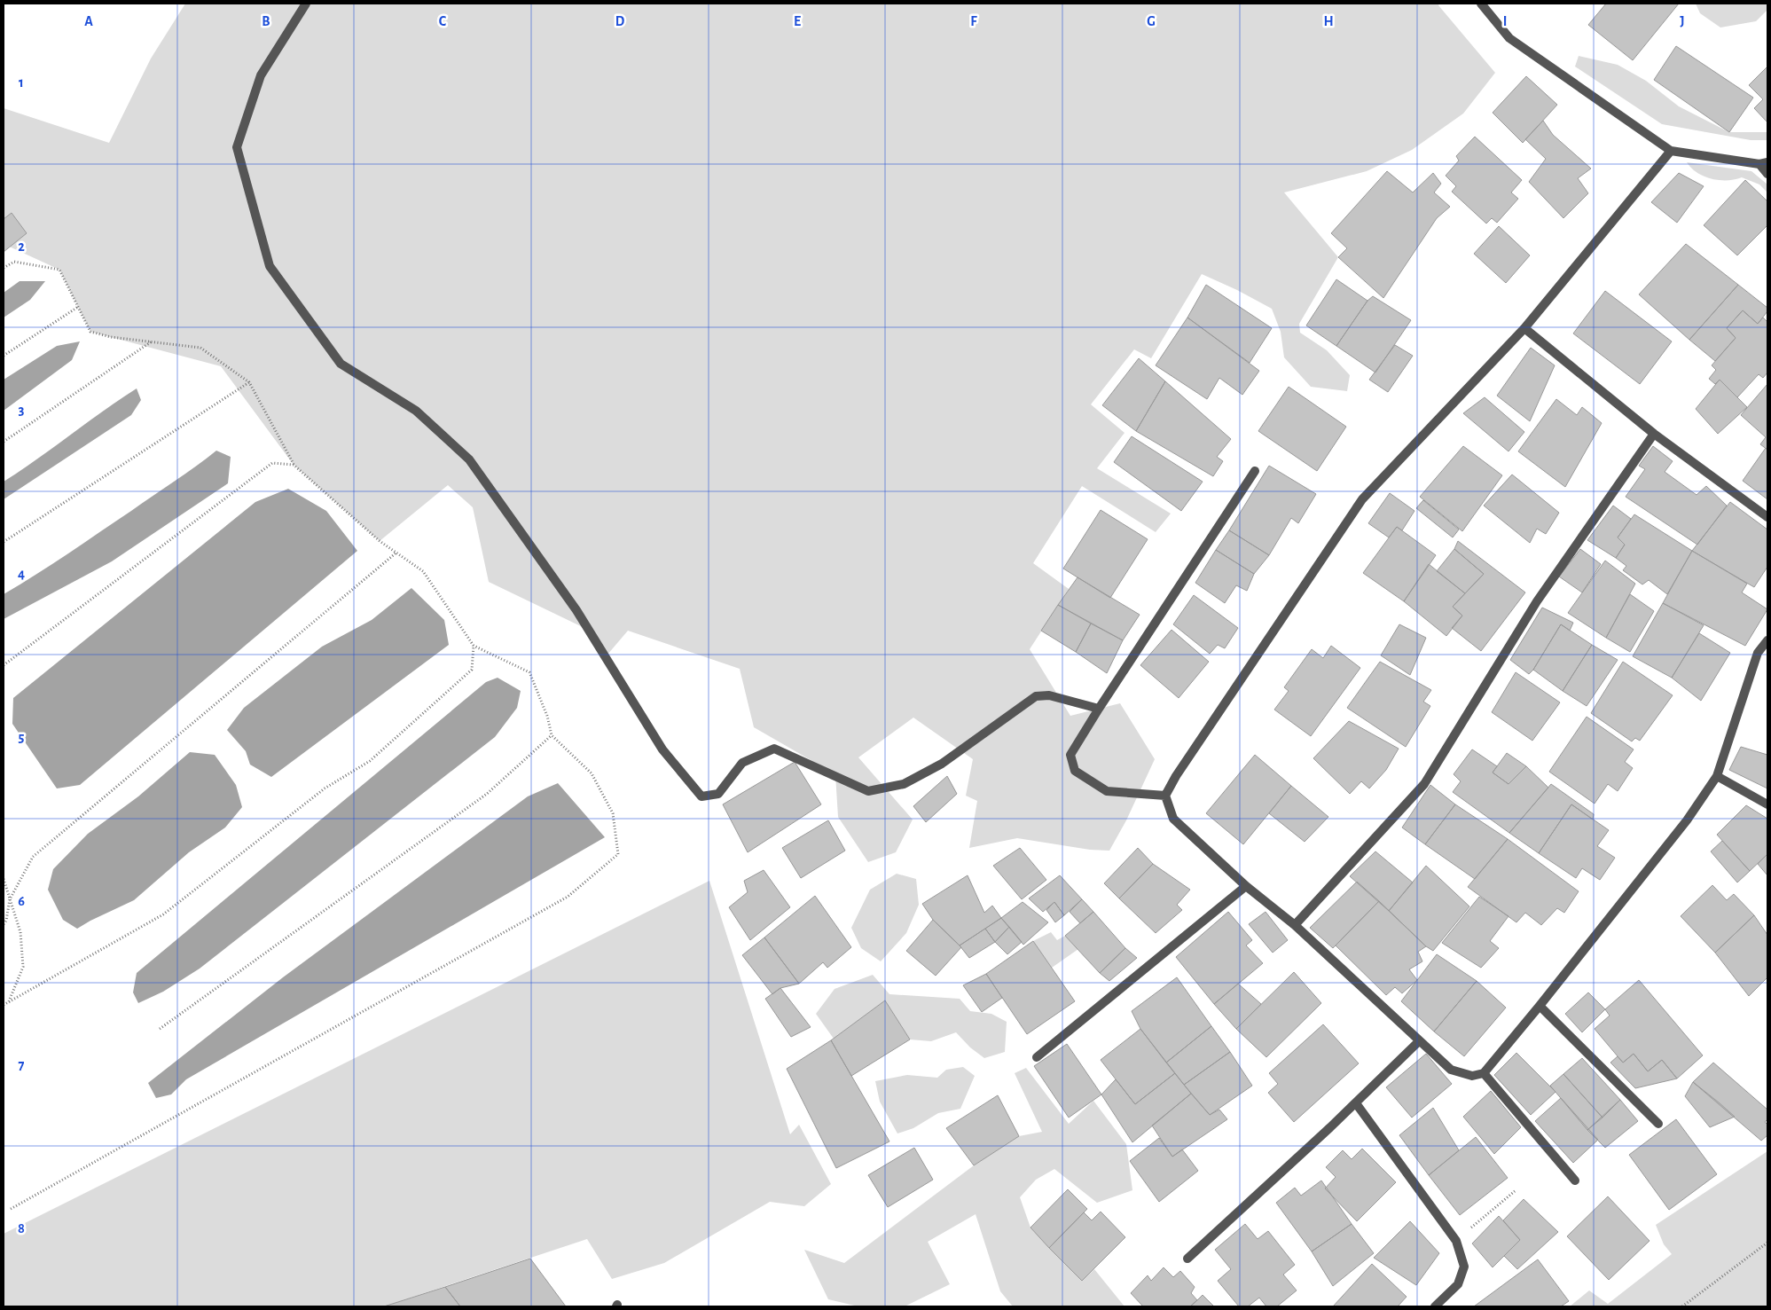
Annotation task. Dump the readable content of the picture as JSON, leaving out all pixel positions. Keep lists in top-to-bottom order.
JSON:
{
  "grid": {
    "columns": [
      "A",
      "B",
      "C",
      "D",
      "E",
      "F",
      "G",
      "H",
      "I",
      "J"
    ],
    "rows": [
      "1",
      "2",
      "3",
      "4",
      "5",
      "6",
      "7",
      "8"
    ]
  }
}
